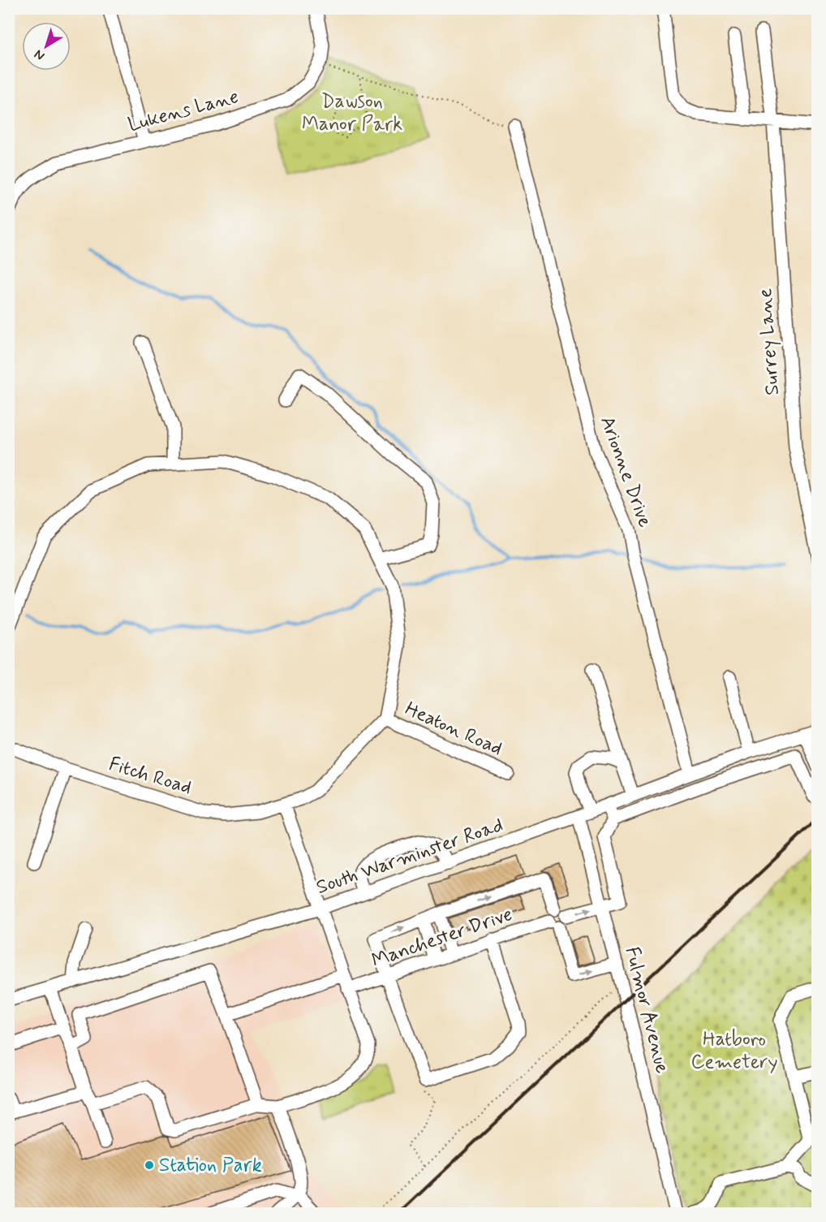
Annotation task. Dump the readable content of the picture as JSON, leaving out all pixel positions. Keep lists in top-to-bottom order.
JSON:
{
  "streets": {
    "street": [
      "Lukens Lane",
      "Surrey Lane",
      "Arionne Drive",
      "Heaton Road",
      "Fitch Road",
      "South Warminster Road",
      "Manchester Drive",
      "Fulmor Avenue"
    ]
  },
  "crossings": [
    ["Arionne Drive", "South Warminster Road"],
    ["Heaton Road", "Fitch Road"],
    ["South Warminster Road", "Fulmor Avenue"]
  ],
  "parks": ["Dawson Manor Park", "Hatboro Cemetery"],
  "places": ["Station Park"],
  "north": "bottom left"
}
